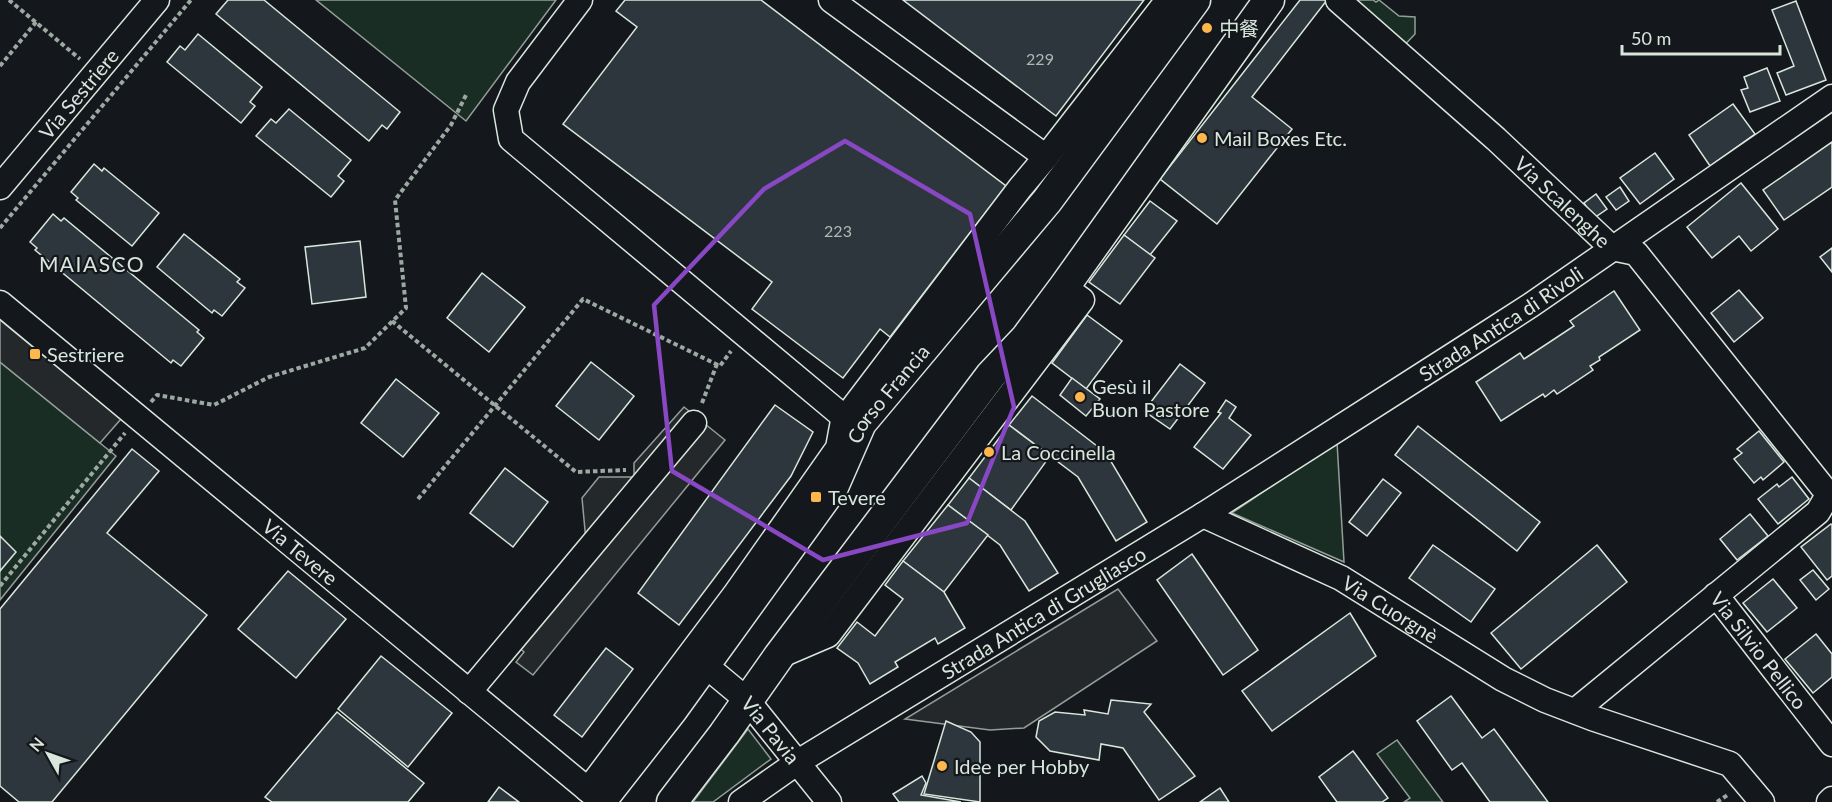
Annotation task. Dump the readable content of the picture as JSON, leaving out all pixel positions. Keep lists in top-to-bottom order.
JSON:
{
  "streets": {
    "main road": ["Corso Francia"],
    "street": [
      "Via Sestriere",
      "Via Scalenghe",
      "Strada Antica di Rivoli",
      "Via Tevere",
      "Via Cuorgnè",
      "Strada Antica di Grugliasco",
      "Via Silvio Pellico",
      "Via Pavia"
    ]
  },
  "crossings": [
    ["Via Scalenghe", "Strada Antica di Rivoli"],
    ["Via Scalenghe", "Via Silvio Pellico"],
    ["Strada Antica di Rivoli", "Strada Antica di Grugliasco"],
    ["Corso Francia", "Via Tevere"],
    ["Corso Francia", "Via Pavia"],
    ["Via Cuorgnè", "Strada Antica di Grugliasco"],
    ["Strada Antica di Grugliasco", "Via Pavia"]
  ],
  "districts": ["MAIASCO"],
  "places": {
    "other": [
      "中餐",
      "Mail Boxes Etc.",
      "Gesù il Buon Pastore",
      "La Coccinella",
      "Idee per Hobby"
    ],
    "transit": ["Sestriere", "Tevere"]
  },
  "house_numbers": ["229", "223"],
  "scale_bar": "50 m",
  "north": "top left"
}
